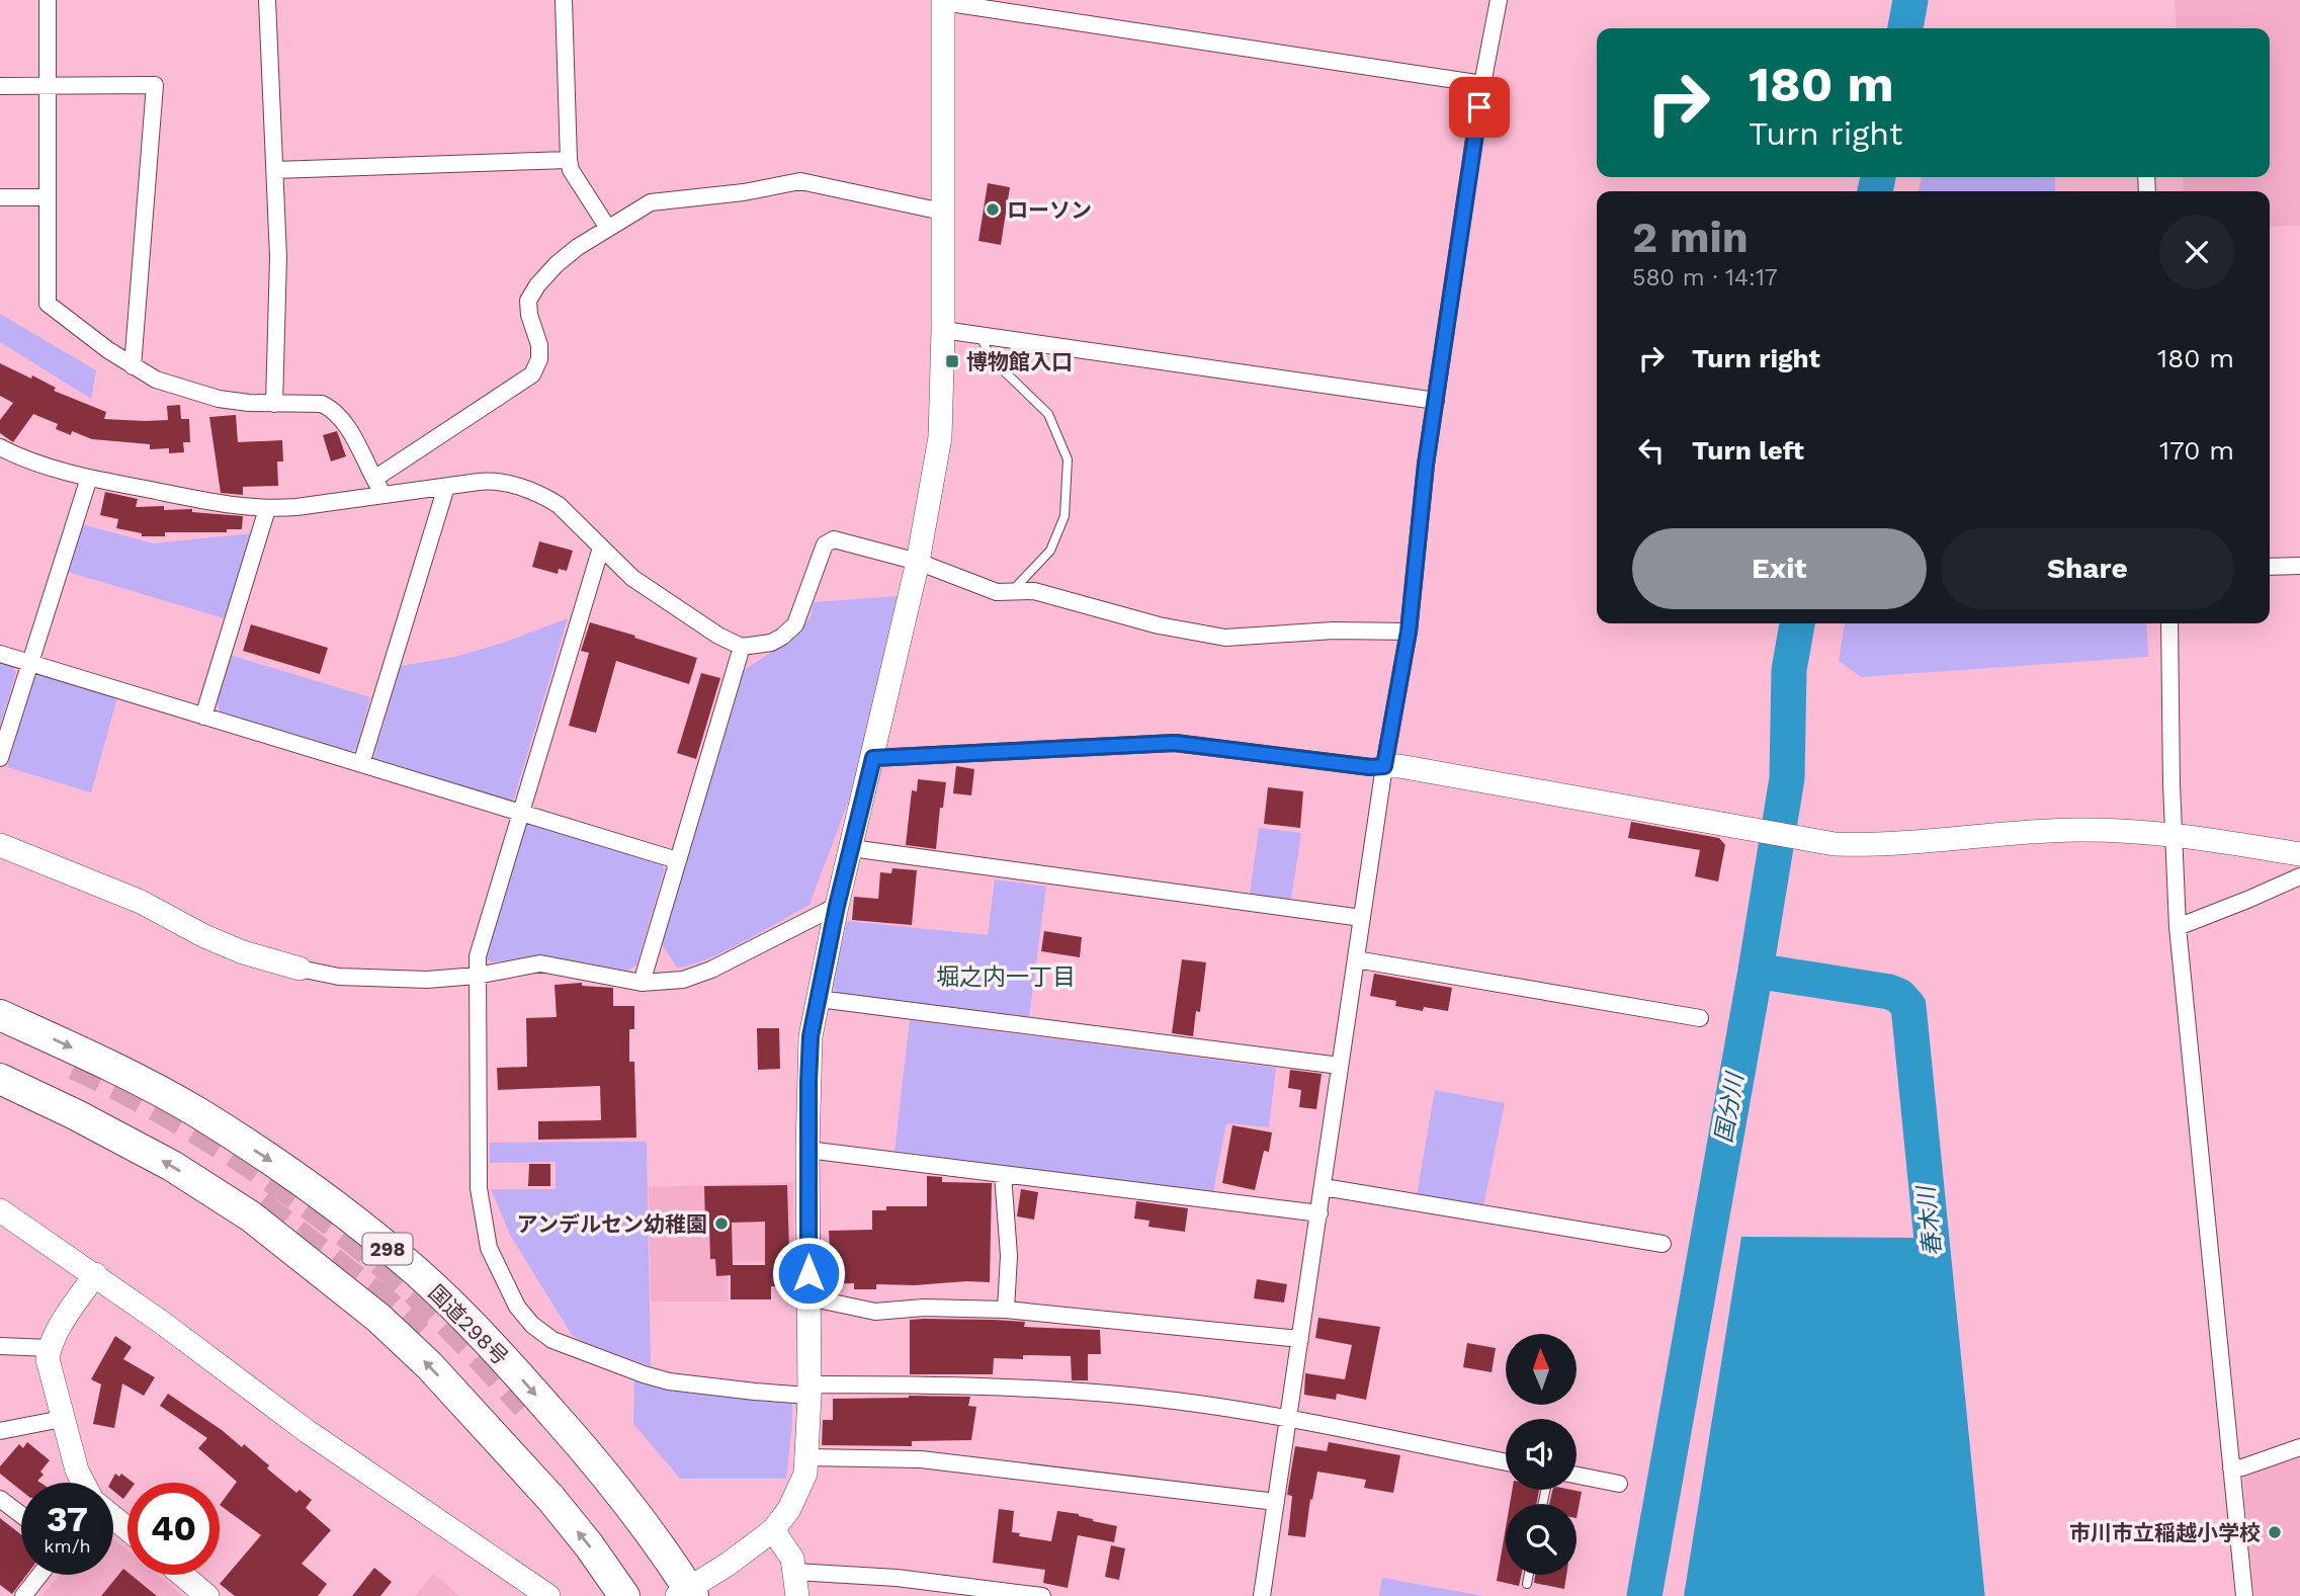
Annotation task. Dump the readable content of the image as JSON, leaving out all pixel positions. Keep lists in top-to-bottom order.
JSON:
{
  "streets": {
    "highway": ["298", "国道298号"]
  },
  "districts": ["堀之内一丁目"],
  "water": ["国分川", "春木川"],
  "places": {
    "other": ["ローソン", "アンデルセン幼稚園", "市川市立稲越小学校"],
    "transit": ["博物館入口"]
  },
  "north": "top",
  "page": {
    "turn": ["180 m", "Turn right"],
    "heading": ["2 min", "580 m · 14:17"],
    "list": [
      {
        "name": "Turn right",
        "value": "180 m"
      },
      {
        "name": "Turn left",
        "value": "170 m"
      }
    ],
    "buttons": ["Exit", "Share"],
    "speed": "37 km/h",
    "limit": "40"
  }
}
